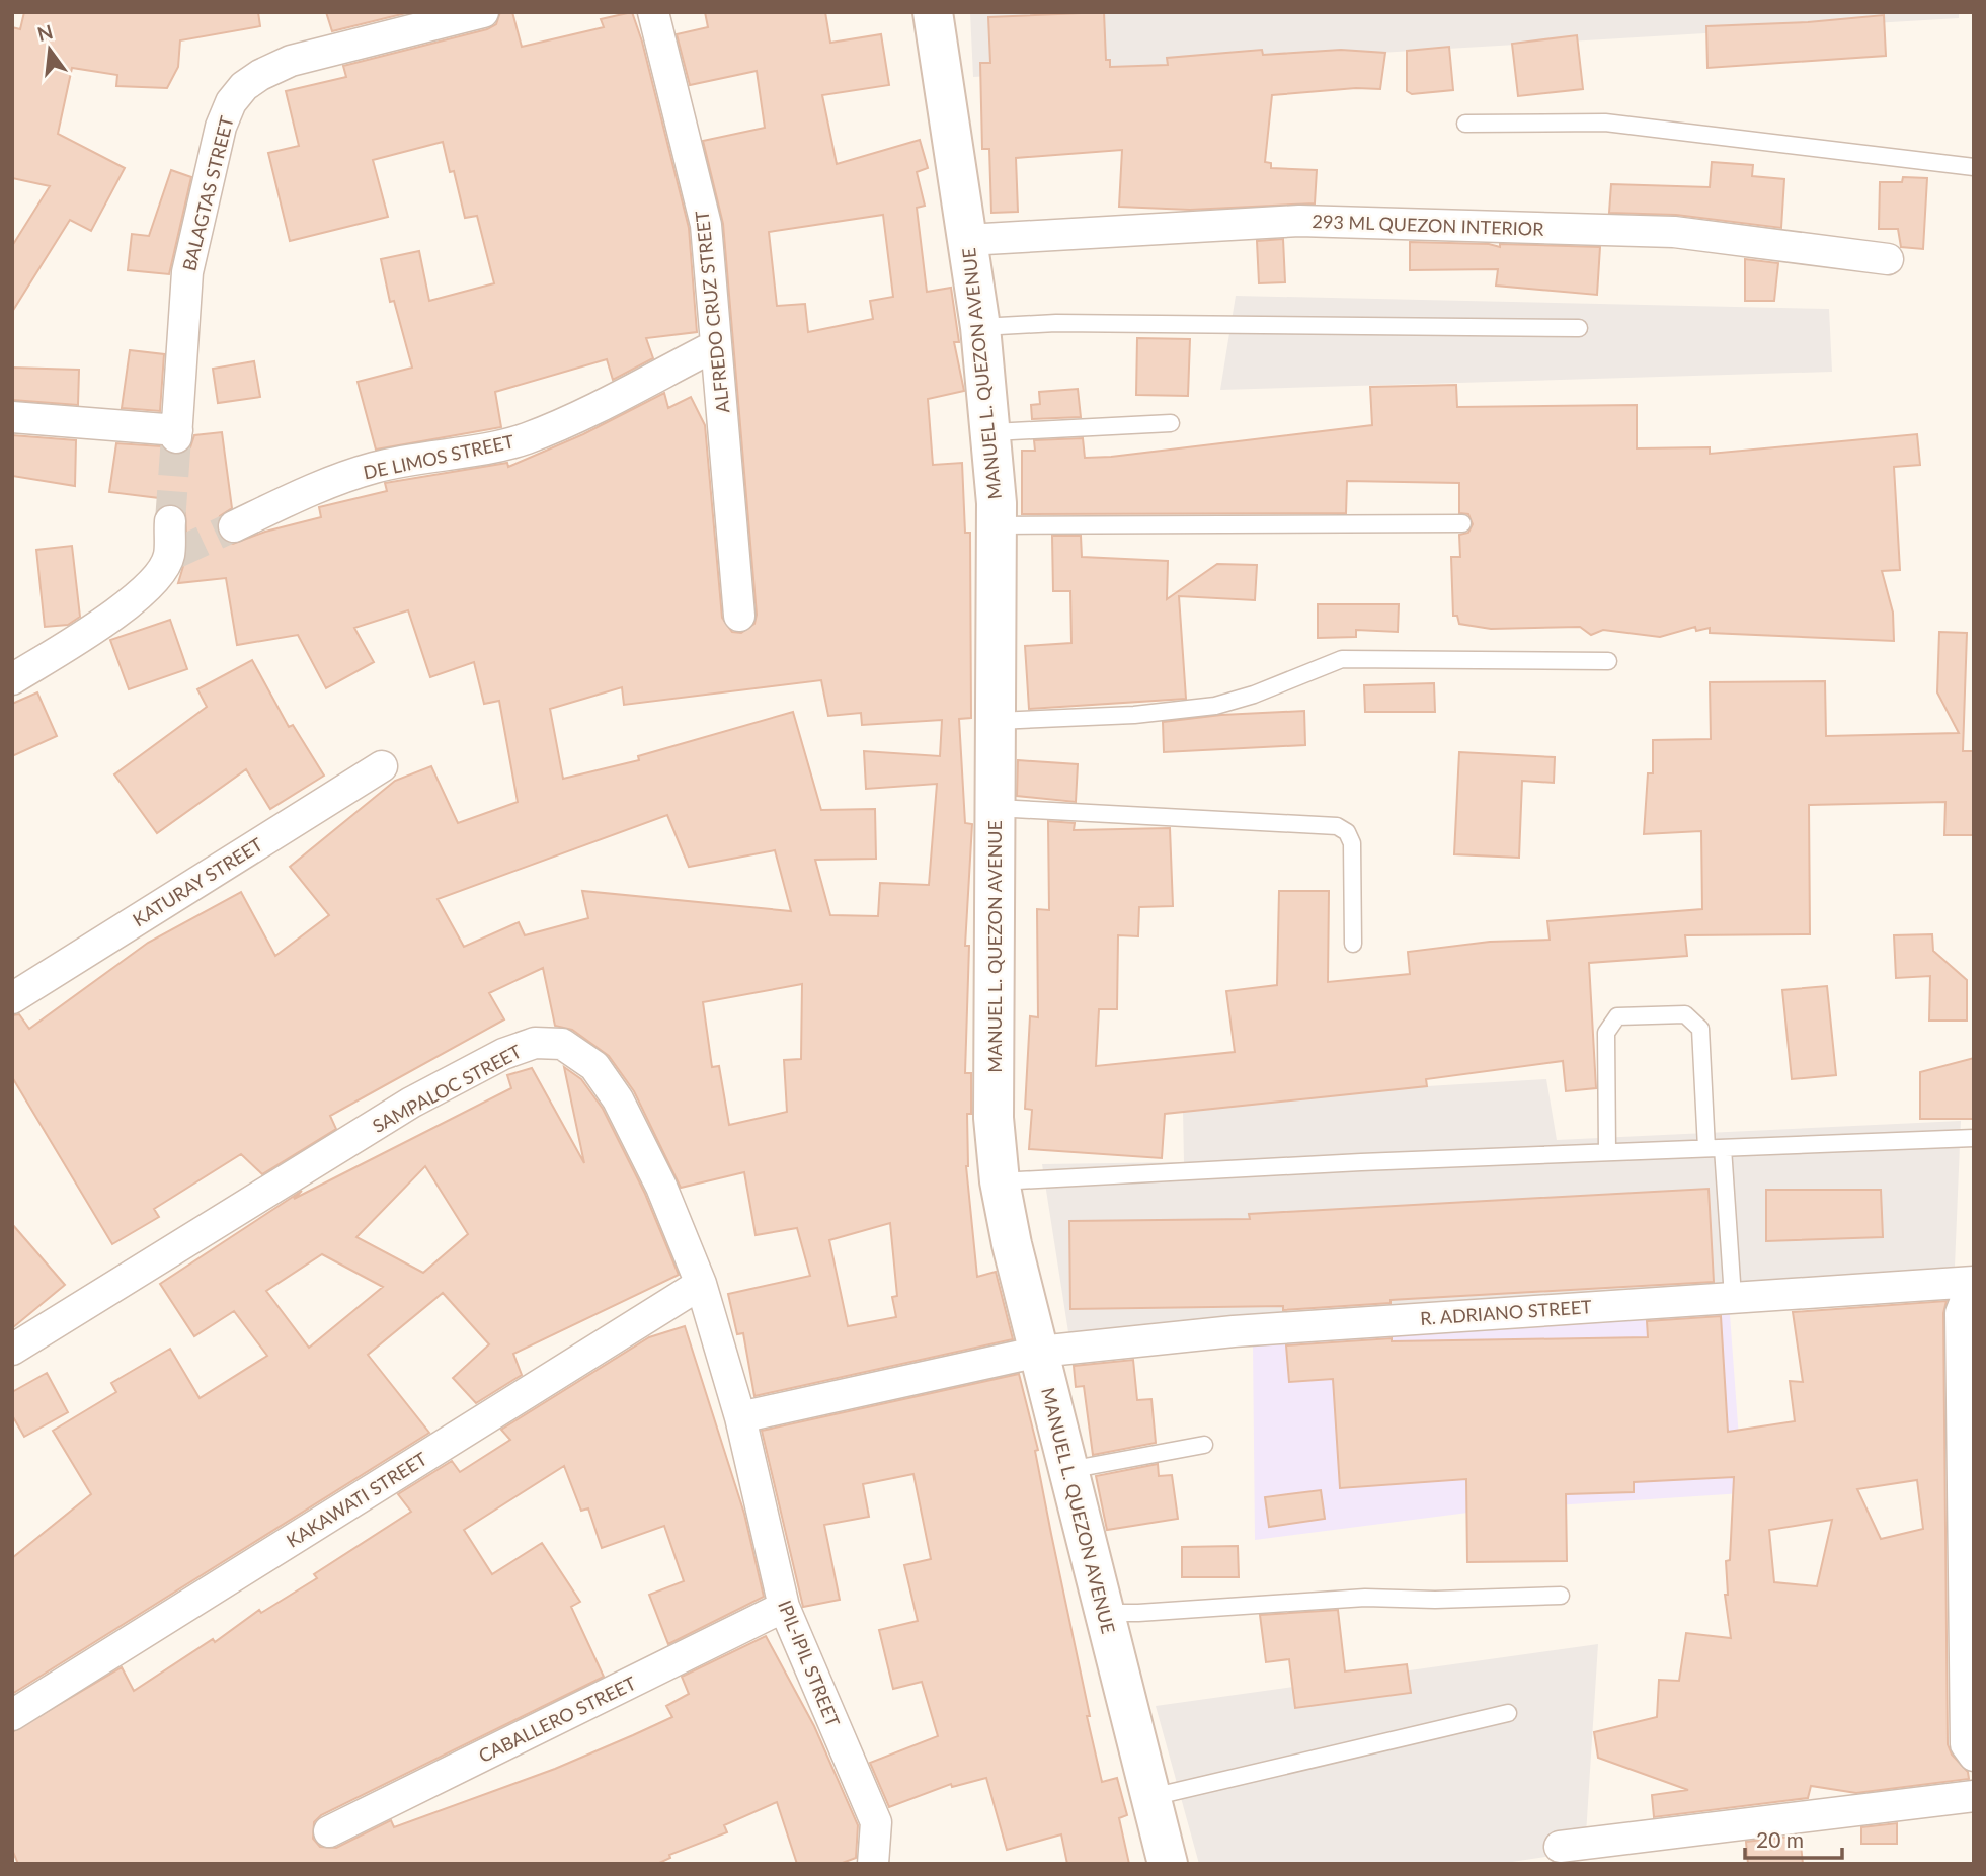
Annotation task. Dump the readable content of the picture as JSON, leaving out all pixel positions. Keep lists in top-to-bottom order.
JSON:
{
  "streets": {
    "main road": ["MANUEL L. QUEZON AVENUE"],
    "street": [
      "BALAGTAS STREET",
      "293 ML QUEZON INTERIOR",
      "ALFREDO CRUZ STREET",
      "DE LIMOS STREET",
      "KATURAY STREET",
      "SAMPALOC STREET",
      "R. ADRIANO STREET",
      "KAKAWATI STREET",
      "IPIL-IPIL STREET",
      "CABALLERO STREET"
    ]
  },
  "crossings": [
    ["293 ML QUEZON INTERIOR", "MANUEL L. QUEZON AVENUE"],
    ["ALFREDO CRUZ STREET", "DE LIMOS STREET"],
    ["MANUEL L. QUEZON AVENUE", "R. ADRIANO STREET"],
    ["SAMPALOC STREET", "R. ADRIANO STREET"],
    ["SAMPALOC STREET", "KAKAWATI STREET"],
    ["SAMPALOC STREET", "IPIL-IPIL STREET"],
    ["R. ADRIANO STREET", "IPIL-IPIL STREET"],
    ["IPIL-IPIL STREET", "CABALLERO STREET"]
  ],
  "scale_bar": "20 m",
  "north": "top"
}
